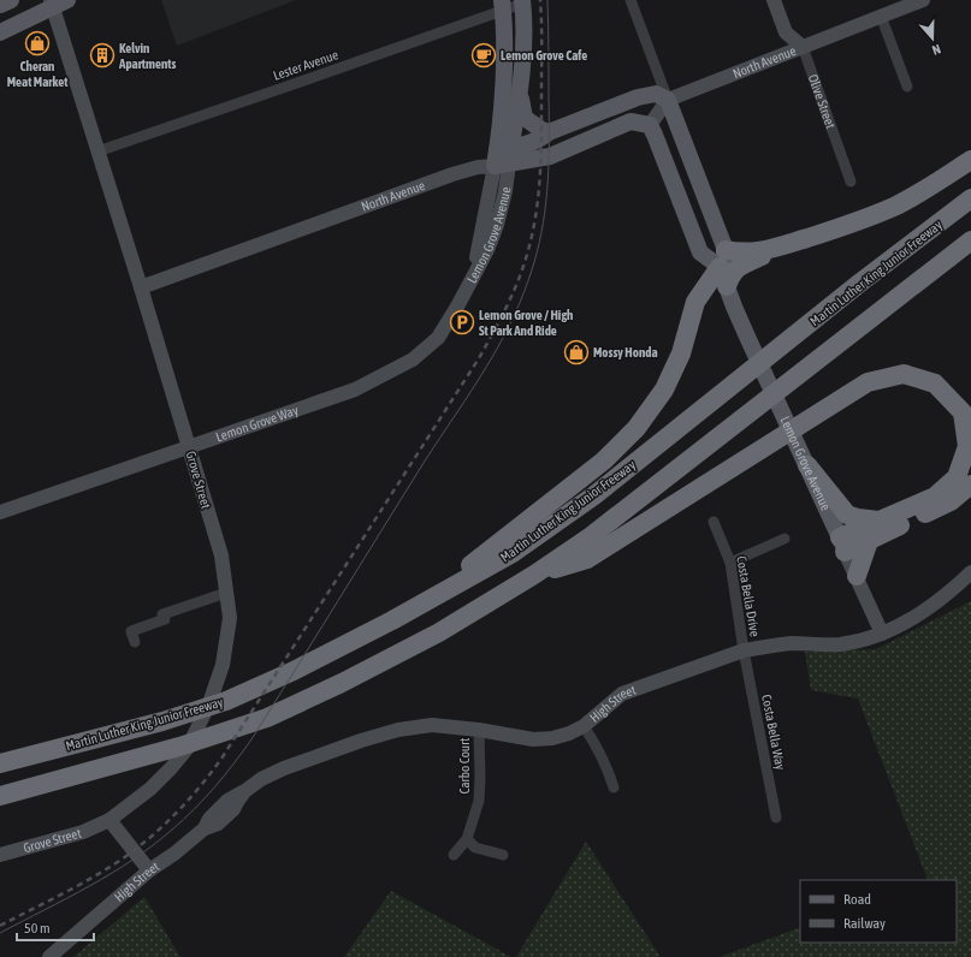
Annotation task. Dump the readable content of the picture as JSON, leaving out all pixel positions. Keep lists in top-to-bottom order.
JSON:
{
  "streets": {
    "highway": ["Martin Luther King Junior Freeway"],
    "main road": [
      "North Avenue",
      "Olive Street",
      "Lemon Grove Avenue",
      "Lemon Grove Way",
      "Grove Street",
      "High Street"
    ],
    "street": [
      "Lester Avenue",
      "Costa Bella Drive",
      "Costa Bella Way",
      "Carbo Court"
    ]
  },
  "crossings": [
    ["North Avenue", "Olive Street"],
    ["North Avenue", "Lemon Grove Avenue"],
    ["North Avenue", "Grove Street"],
    ["Lester Avenue", "Lemon Grove Avenue"],
    ["Lester Avenue", "Grove Street"],
    ["Lemon Grove Avenue", "Lemon Grove Way"],
    ["Lemon Grove Avenue", "High Street"],
    ["Lemon Grove Way", "Grove Street"],
    ["Costa Bella Drive", "High Street"],
    ["Costa Bella Drive", "Costa Bella Way"],
    ["High Street", "Costa Bella Way"],
    ["High Street", "Carbo Court"]
  ],
  "places": {
    "shop": ["Cheran Meat Market", "Mossy Honda"],
    "building": ["Kelvin Apartments"],
    "cafe": ["Lemon Grove Cafe"],
    "parking": ["Lemon Grove / High St Park And Ride"]
  },
  "legend": ["Road", "Railway"],
  "scale_bar": "50 m",
  "north": "bottom"
}
